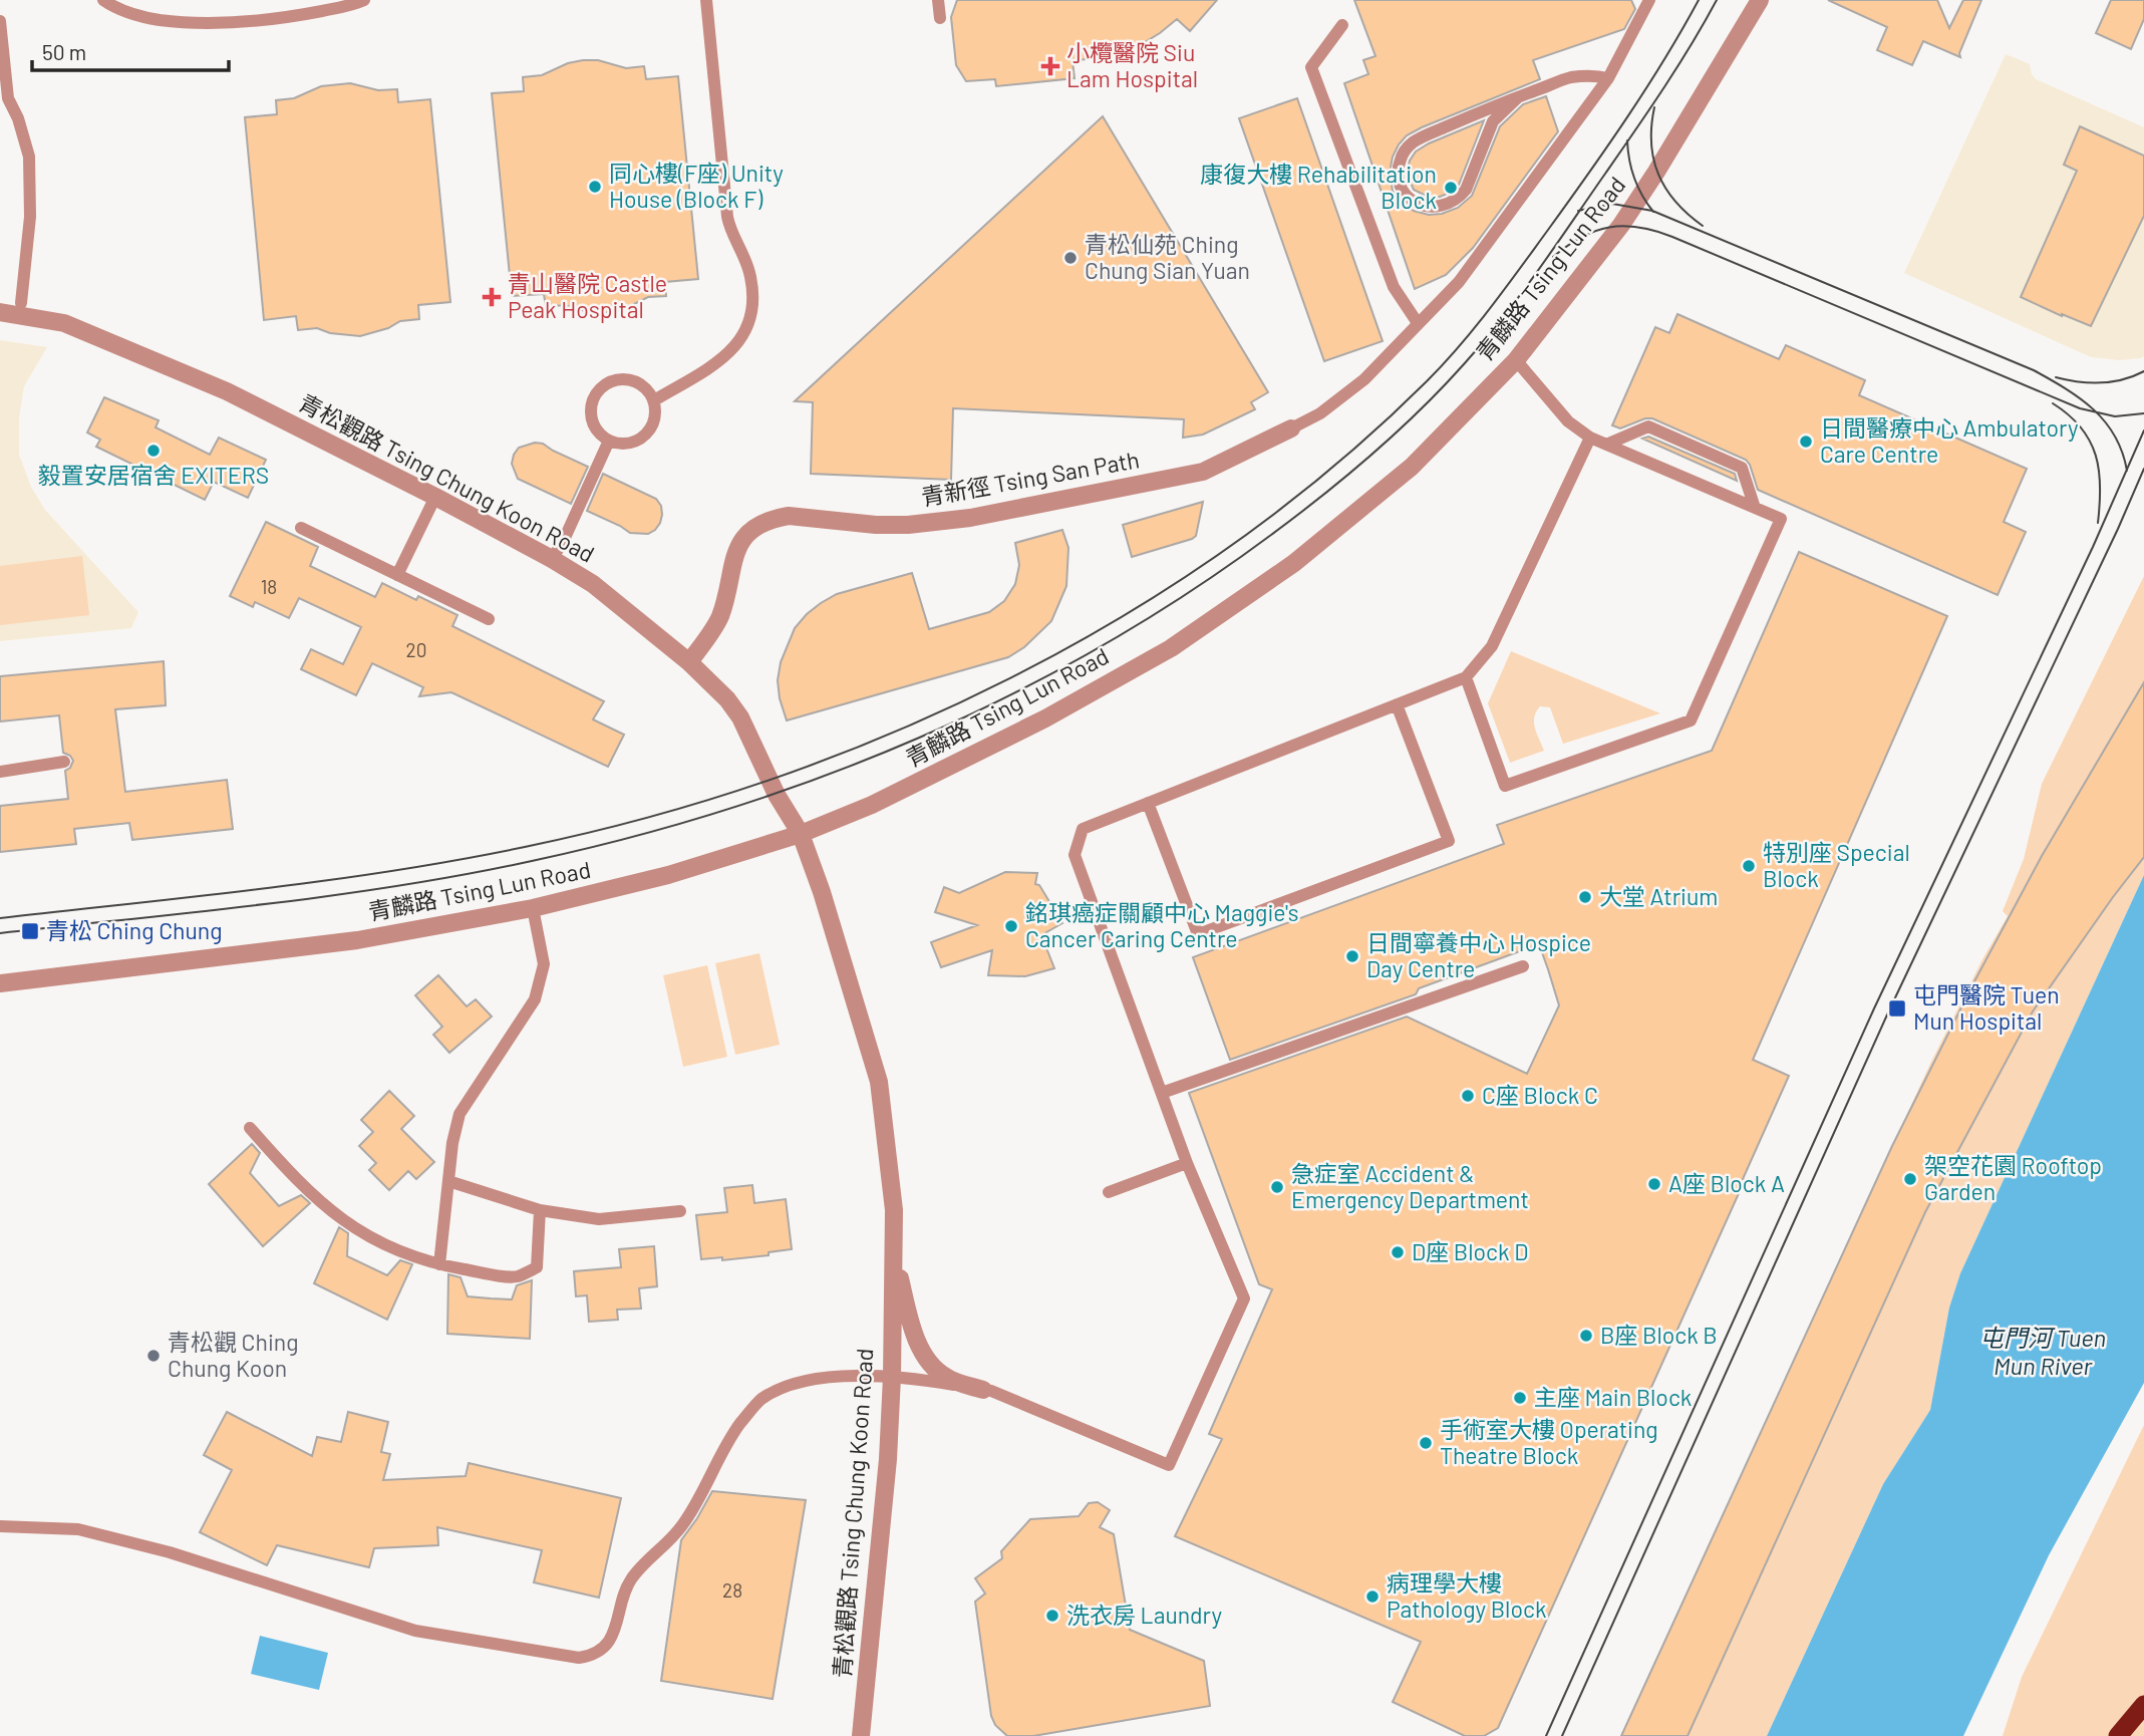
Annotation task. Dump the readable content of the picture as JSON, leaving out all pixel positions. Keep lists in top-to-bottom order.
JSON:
{
  "streets": {
    "street": ["青麟路 Tsing Lun Road", "青松觀路 Tsing Chung Koon Road", "青新徑 Tsing San Path"]
  },
  "crossings": [
    ["青麟路 Tsing Lun Road", "青松觀路 Tsing Chung Koon Road"],
    ["青松觀路 Tsing Chung Koon Road", "青新徑 Tsing San Path"]
  ],
  "water": ["屯門河 Tuen Mun River"],
  "places": {
    "health": ["小欖醫院 Siu Lam Hospital", "青山醫院 Castle Peak Hospital"],
    "other": [
      "同心樓(F座) Unity House (Block F)",
      "康復大樓 Rehabilitation Block",
      "青松仙苑 Ching Chung Sian Yuan",
      "日間醫療中心 Ambulatory Care Centre",
      "毅置安居宿舍 EXITERS",
      "特別座 Special Block",
      "大堂 Atrium",
      "銘琪癌症關顧中心 Maggie's Cancer Caring Centre",
      "日間寧養中心 Hospice Day Centre",
      "C座 Block C",
      "架空花園 Rooftop Garden",
      "A座 Block A",
      "急症室 Accident & Emergency Department",
      "D座 Block D",
      "B座 Block B",
      "青松觀 Ching Chung Koon",
      "主座 Main Block",
      "手術室大樓 Operating Theatre Block",
      "病理學大樓 Pathology Block",
      "洗衣房 Laundry"
    ],
    "transit": ["青松 Ching Chung", "屯門醫院 Tuen Mun Hospital"]
  },
  "house_numbers": ["18", "20", "28"],
  "scale_bar": "50 m"
}
